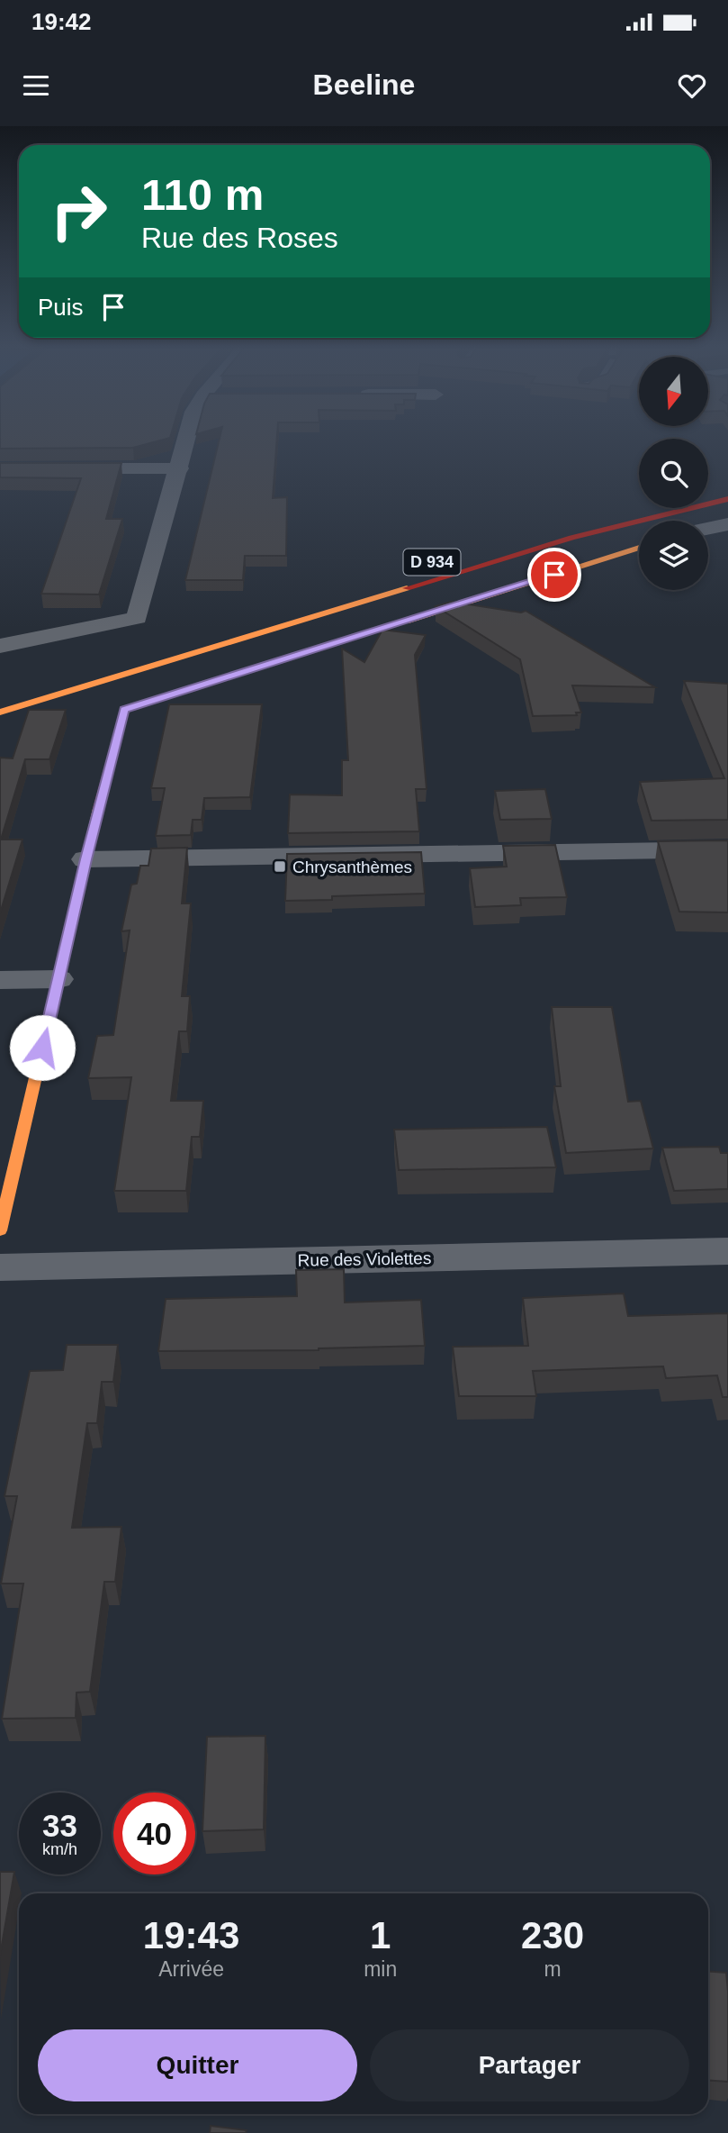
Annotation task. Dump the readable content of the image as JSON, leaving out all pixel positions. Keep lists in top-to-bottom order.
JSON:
{
  "streets": {
    "main road": ["D 934"],
    "street": ["Rue des Violettes"]
  },
  "places": {
    "transit": ["Chrysanthèmes"]
  },
  "north": "bottom",
  "page": {
    "status": "19:42",
    "header": "Beeline",
    "turn": ["110 m", "Rue des Roses"],
    "then": "Puis",
    "speed": "33 km/h",
    "limit": "40",
    "eta": [
      "19:43",
      "Arrivée",
      "1",
      "min",
      "230",
      "m"
    ],
    "buttons": ["Quitter", "Partager"]
  }
}
